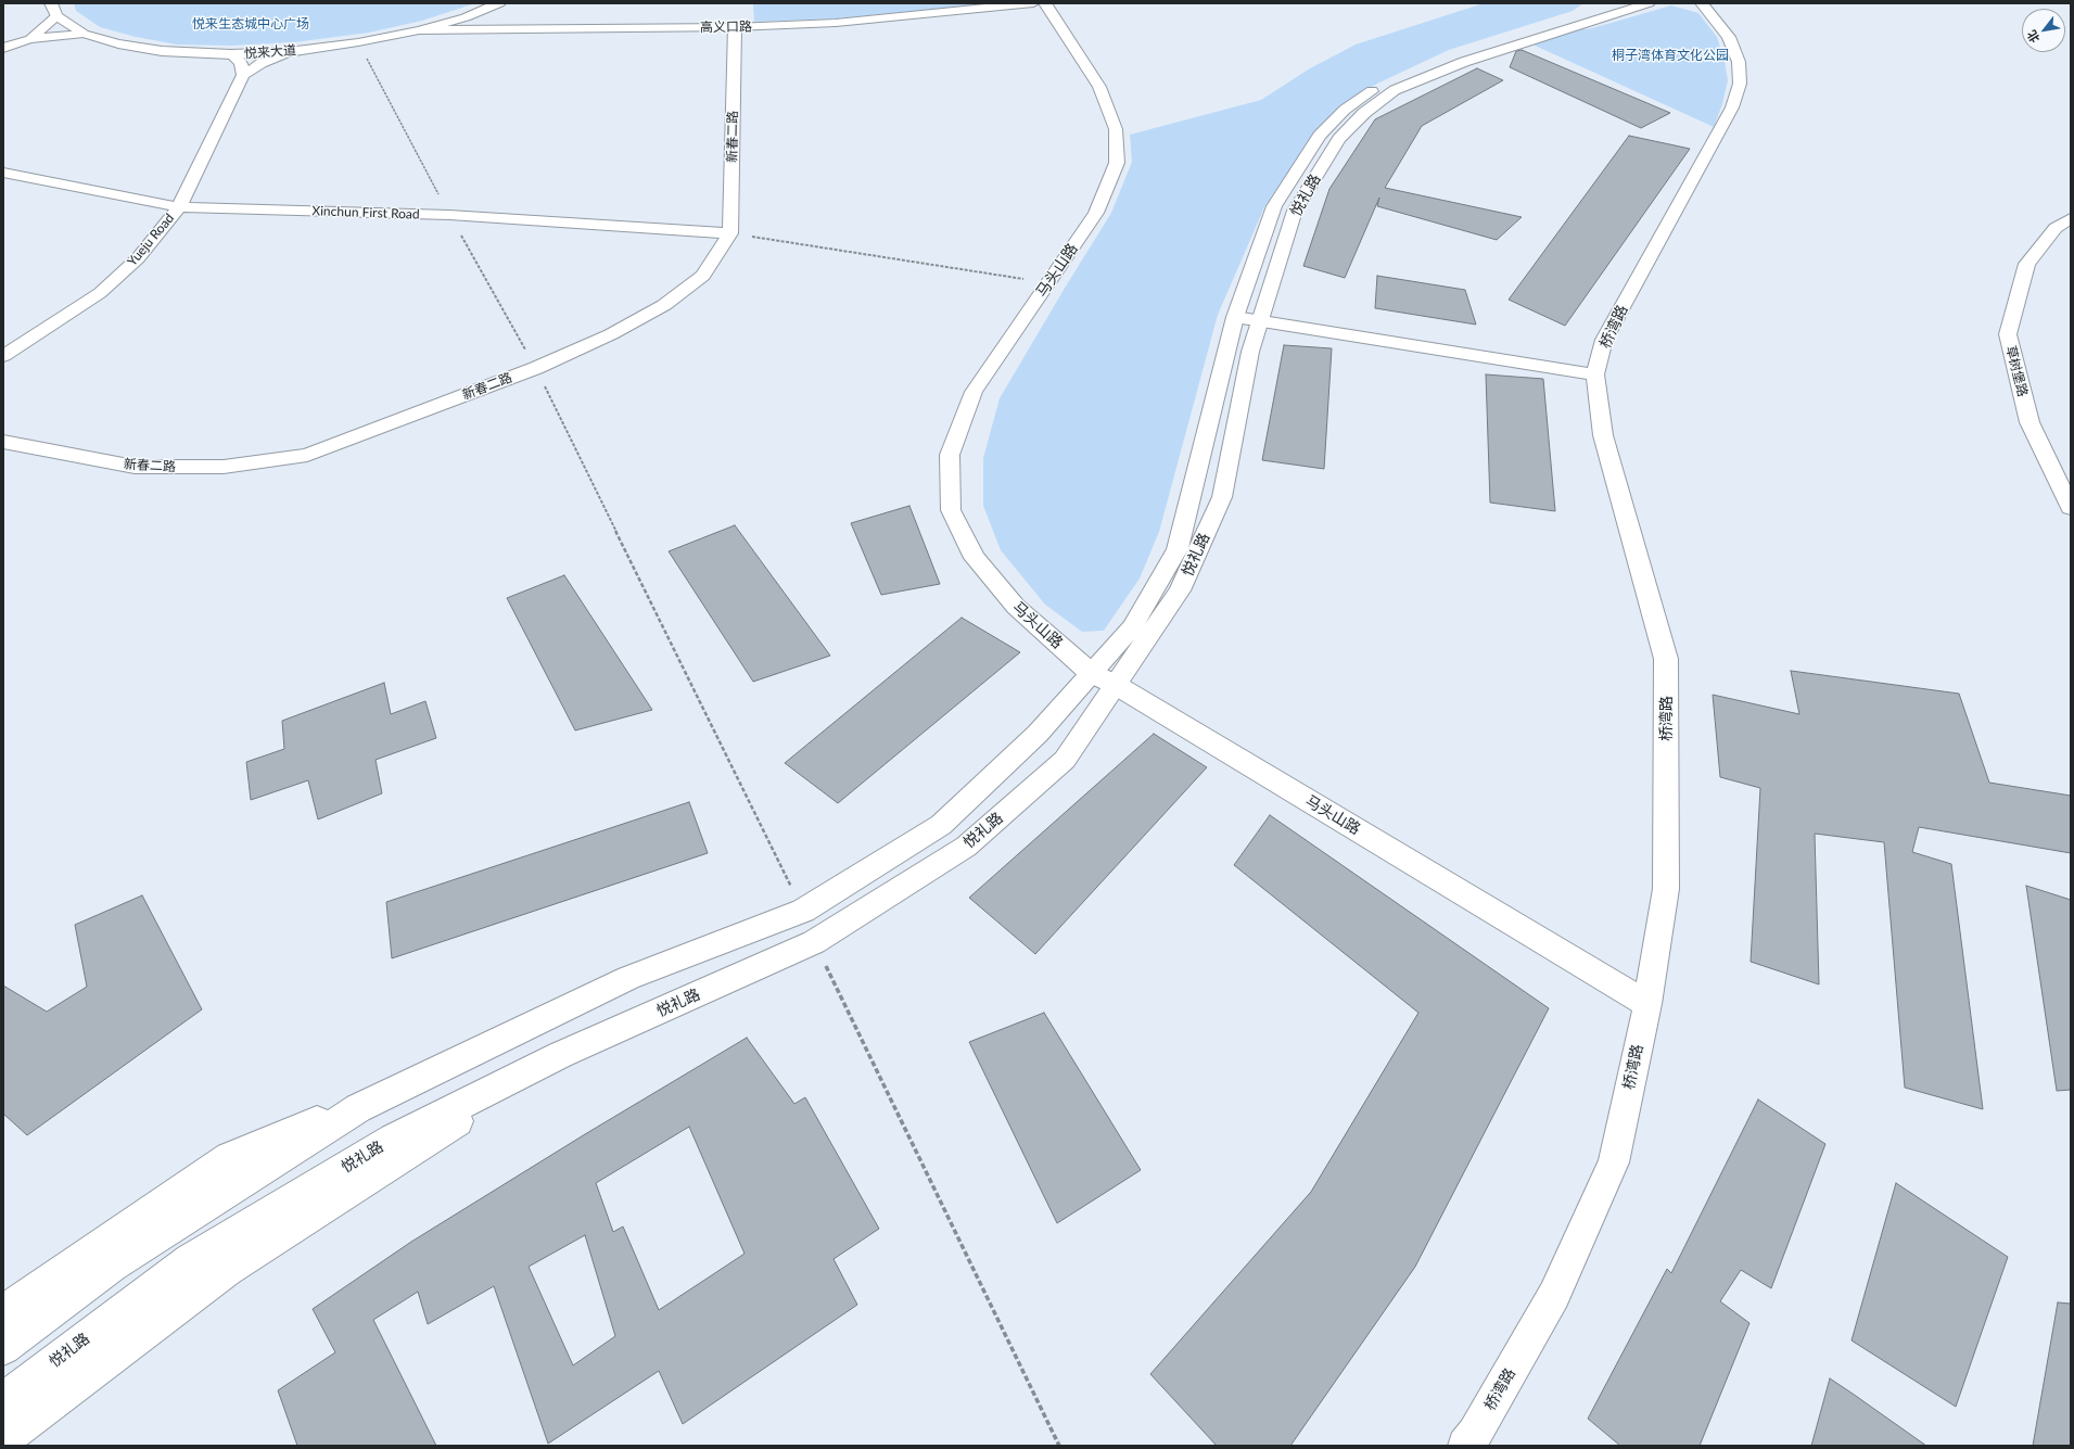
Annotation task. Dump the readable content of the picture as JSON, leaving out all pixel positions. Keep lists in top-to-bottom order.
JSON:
{
  "streets": {
    "street": [
      "高义口路",
      "悦来大道",
      "新春二路",
      "悦礼路",
      "Xinchun First Road",
      "Yueju Road",
      "马头山路",
      "桥湾路",
      "草树堡路"
    ]
  },
  "crossings": [
    ["高义口路", "悦来大道"],
    ["高义口路", "新春二路"],
    ["新春二路", "Xinchun First Road"],
    ["悦礼路", "马头山路"],
    ["Xinchun First Road", "Yueju Road"],
    ["马头山路", "桥湾路"]
  ],
  "parks": ["悦来生态城中心广场", "桐子湾体育文化公园"],
  "north": "bottom left"
}
